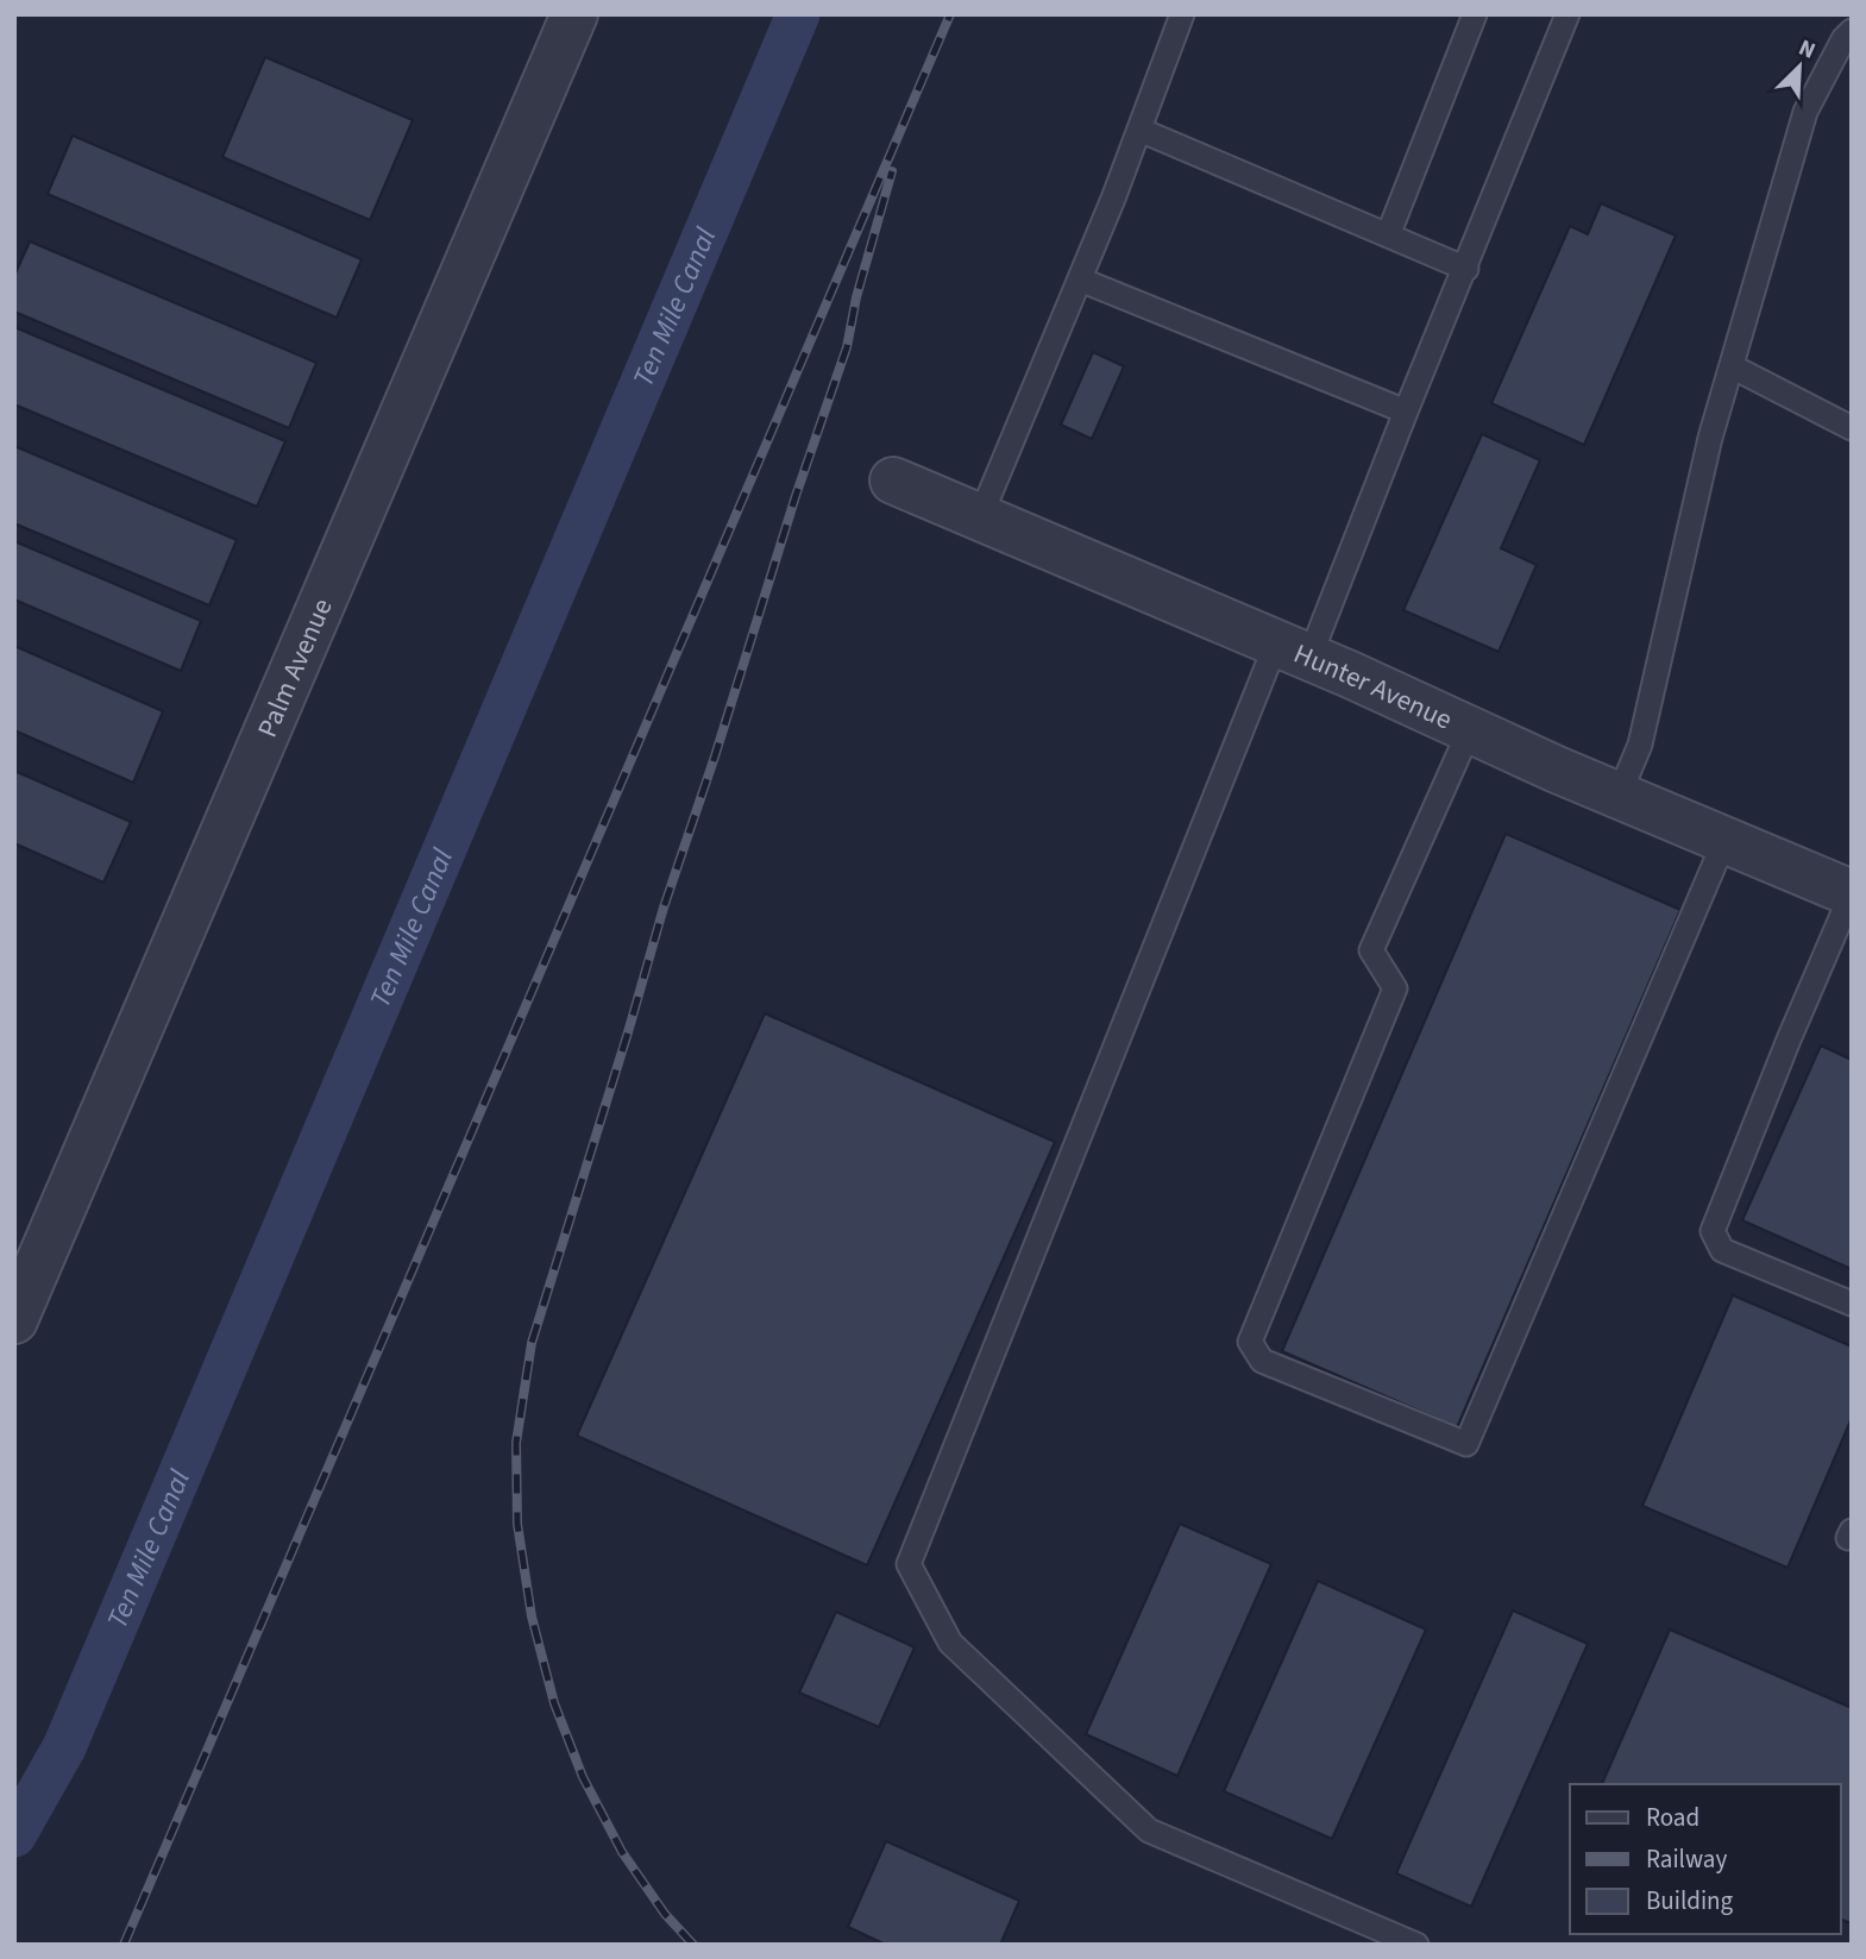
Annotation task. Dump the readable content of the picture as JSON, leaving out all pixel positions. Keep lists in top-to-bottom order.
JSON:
{
  "streets": {
    "street": ["Palm Avenue", "Hunter Avenue"]
  },
  "water": ["Ten Mile Canal"],
  "legend": ["Road", "Railway", "Building"],
  "north": "top right"
}
